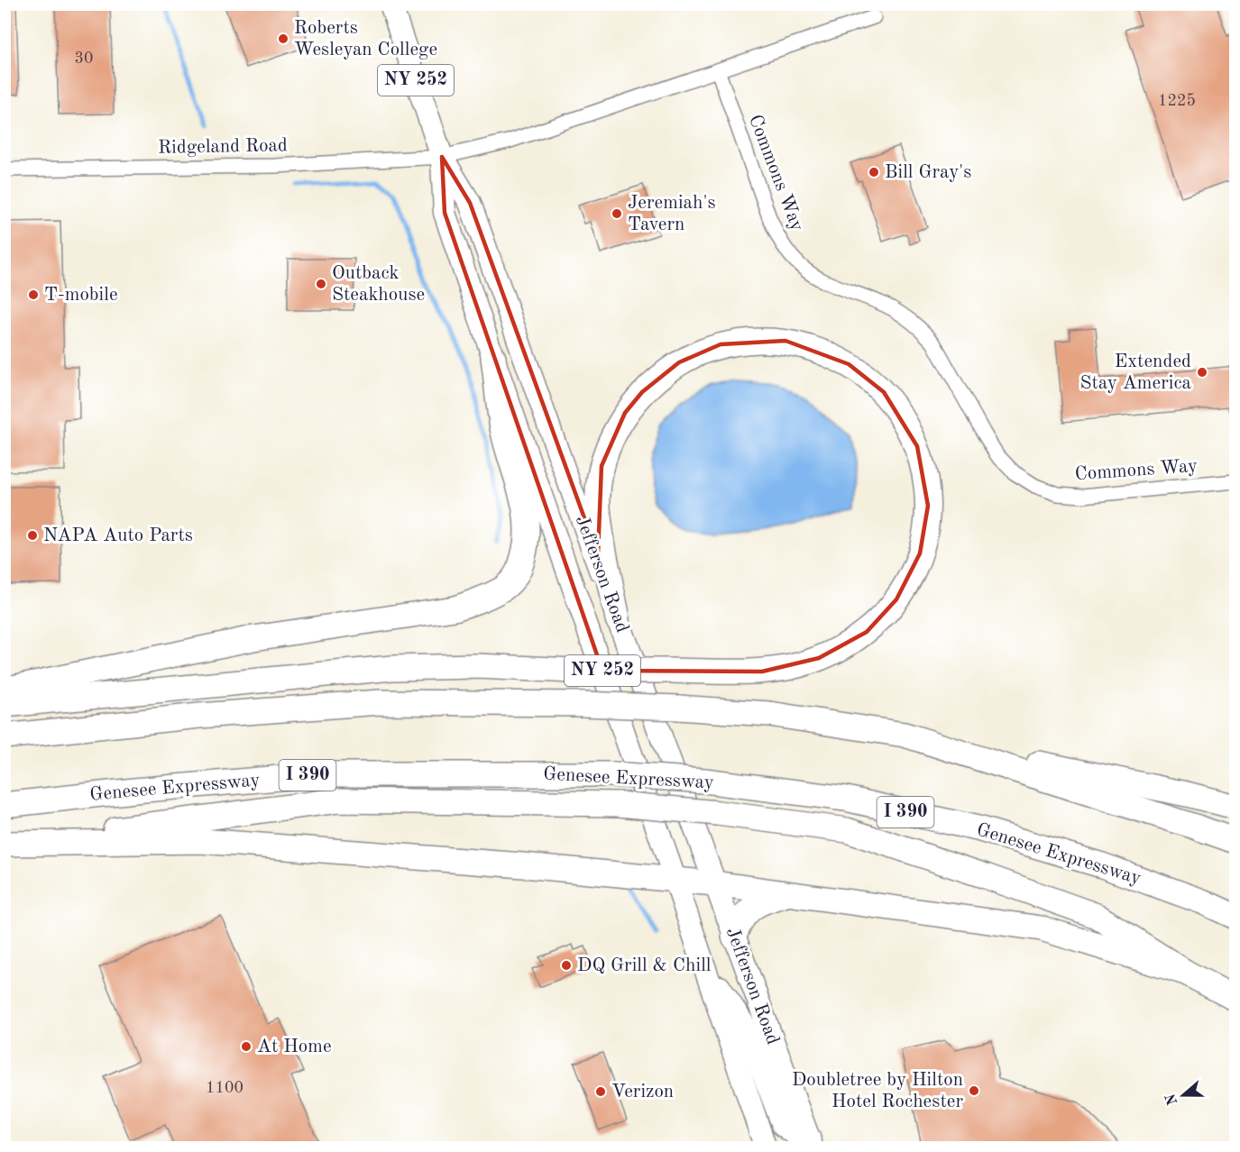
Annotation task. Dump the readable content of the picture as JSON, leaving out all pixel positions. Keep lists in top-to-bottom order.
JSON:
{
  "streets": {
    "highway": ["I 390", "Genesee Expressway"],
    "main road": ["NY 252", "Jefferson Road"],
    "street": ["Ridgeland Road", "Commons Way"]
  },
  "crossings": [
    ["Ridgeland Road", "Jefferson Road"]
  ],
  "places": [
    "Roberts Wesleyan College",
    "Bill Gray's",
    "Jeremiah's Tavern",
    "Outback Steakhouse",
    "T-mobile",
    "Extended Stay America",
    "NAPA Auto Parts",
    "DQ Grill & Chill",
    "At Home",
    "Doubletree by Hilton Hotel Rochester",
    "Verizon"
  ],
  "house_numbers": ["30", "1225", "1100"],
  "north": "left"
}
